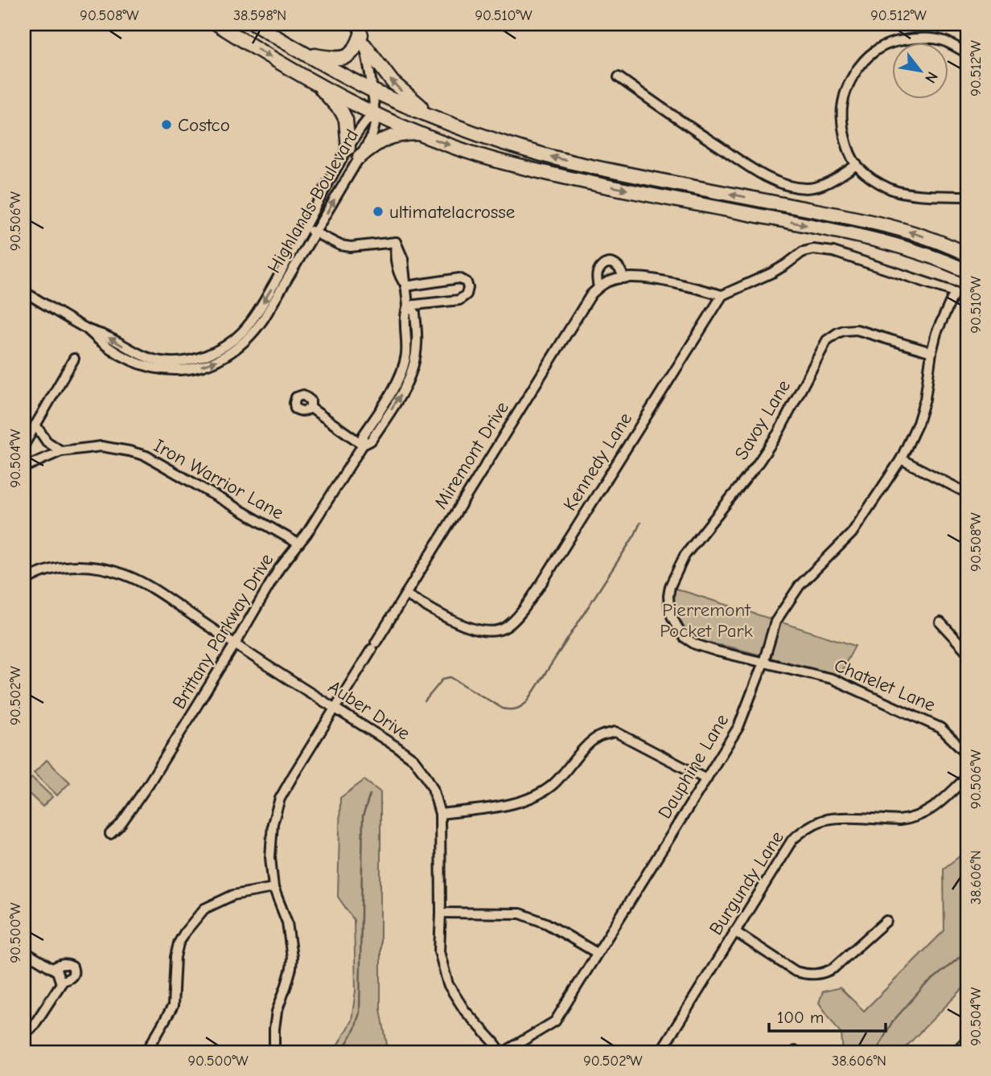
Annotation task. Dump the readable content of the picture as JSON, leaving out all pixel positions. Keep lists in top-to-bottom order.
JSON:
{
  "streets": {
    "street": [
      "Highlands Boulevard",
      "Savoy Lane",
      "Miremont Drive",
      "Kennedy Lane",
      "Iron Warrior Lane",
      "Brittany Parkway Drive",
      "Chatelet Lane",
      "Auber Drive",
      "Dauphine Lane",
      "Burgundy Lane"
    ]
  },
  "crossings": [
    ["Highlands Boulevard", "Brittany Parkway Drive"],
    ["Savoy Lane", "Chatelet Lane"],
    ["Savoy Lane", "Dauphine Lane"],
    ["Miremont Drive", "Kennedy Lane"],
    ["Miremont Drive", "Auber Drive"],
    ["Iron Warrior Lane", "Brittany Parkway Drive"],
    ["Brittany Parkway Drive", "Auber Drive"],
    ["Chatelet Lane", "Dauphine Lane"],
    ["Auber Drive", "Dauphine Lane"]
  ],
  "parks": ["Pierremont Pocket Park"],
  "places": ["Costco", "ultimatelacrosse"],
  "scale_bar": "100 m",
  "north": "bottom right",
  "coordinates": [
    "90.508°W",
    "38.598°N",
    "90.510°W",
    "90.512°W",
    "90.506°W",
    "90.504°W",
    "90.502°W",
    "38.606°N",
    "90.500°W"
  ]
}
